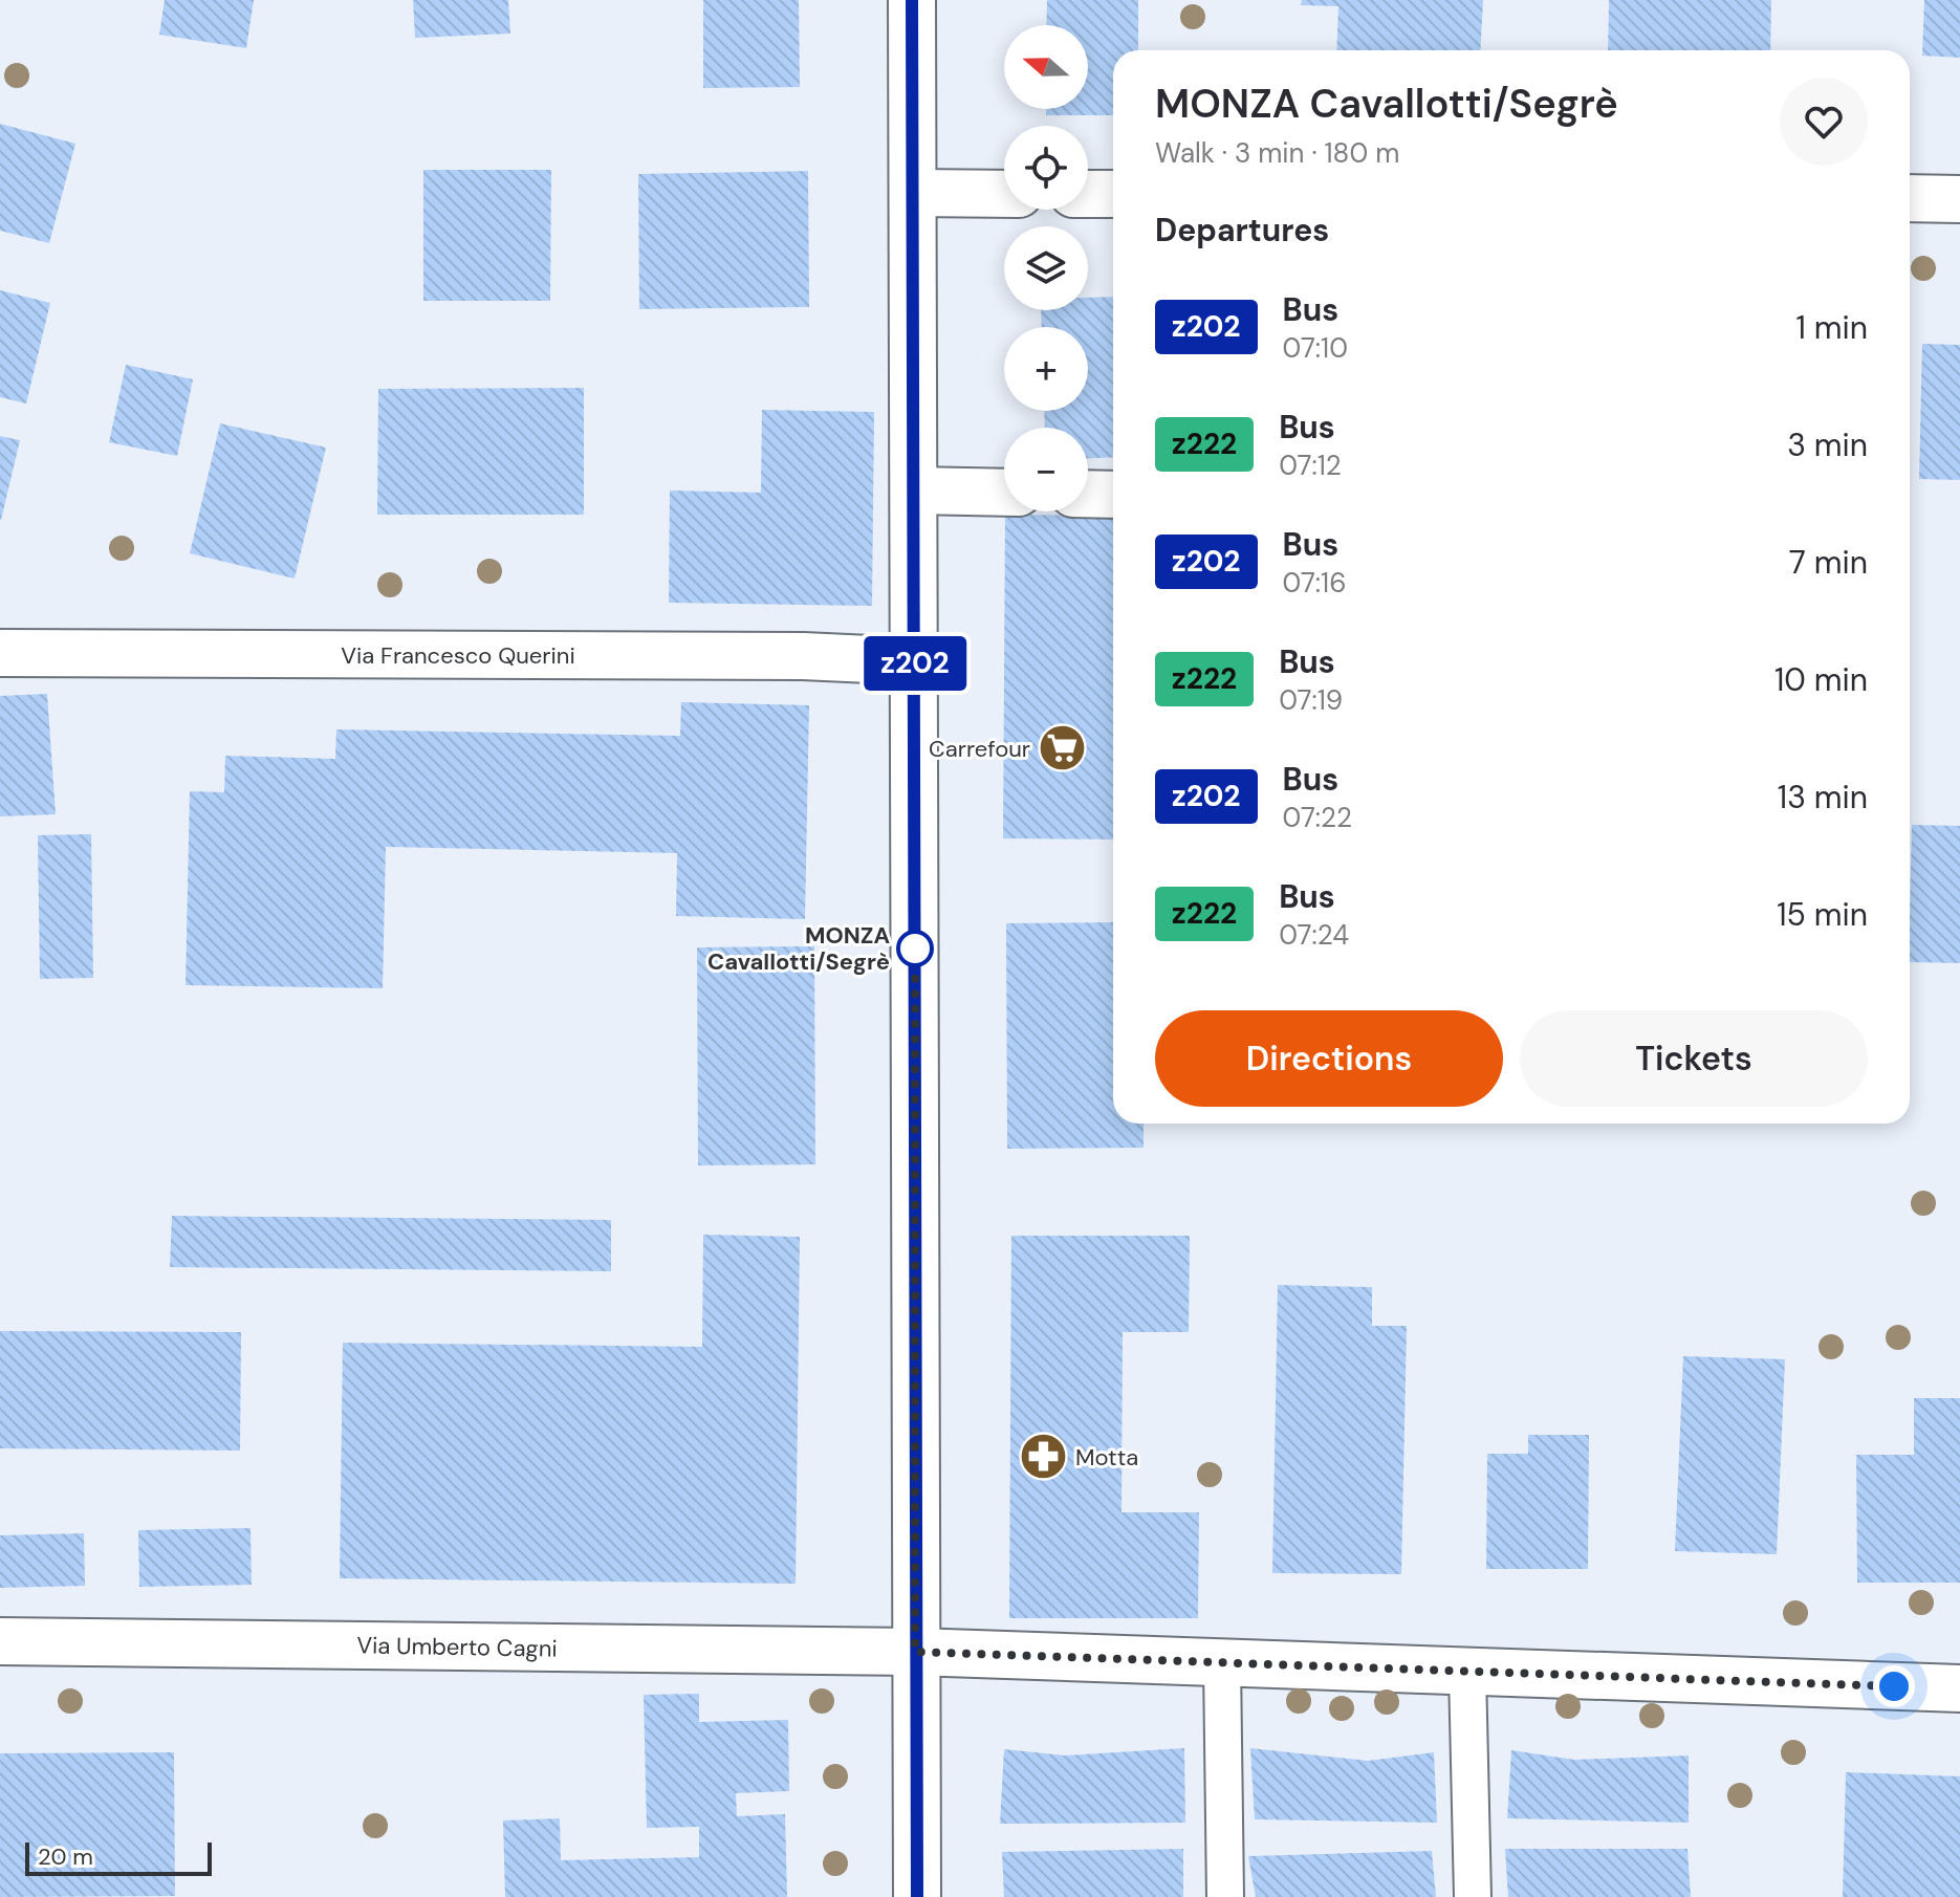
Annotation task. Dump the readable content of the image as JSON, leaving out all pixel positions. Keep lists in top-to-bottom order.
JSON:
{
  "streets": {
    "street": ["Via Francesco Querini", "Via Umberto Cagni"]
  },
  "places": {
    "supermarket": ["Carrefour"],
    "other": ["MONZA Cavallotti/Segrè"],
    "pharmacy": ["Motta"]
  },
  "lines": ["bus line z202"],
  "scale_bar": "20 m",
  "north": "left",
  "page": {
    "on_map": "z202",
    "map_buttons": ["+", "−"],
    "heading": [
      ["MONZA Cavallotti/Segrè", "Walk · 3 min · 180 m"],
      "Departures"
    ],
    "list": [
      {
        "mark": "z202",
        "name": "Bus",
        "note": "07:10",
        "value": "1 min"
      },
      {
        "mark": "z222",
        "name": "Bus",
        "note": "07:12",
        "value": "3 min"
      },
      {
        "mark": "z202",
        "name": "Bus",
        "note": "07:16",
        "value": "7 min"
      },
      {
        "mark": "z222",
        "name": "Bus",
        "note": "07:19",
        "value": "10 min"
      },
      {
        "mark": "z202",
        "name": "Bus",
        "note": "07:22",
        "value": "13 min"
      },
      {
        "mark": "z222",
        "name": "Bus",
        "note": "07:24",
        "value": "15 min"
      }
    ],
    "buttons": ["Directions", "Tickets"],
    "scale": "20 m"
  }
}
